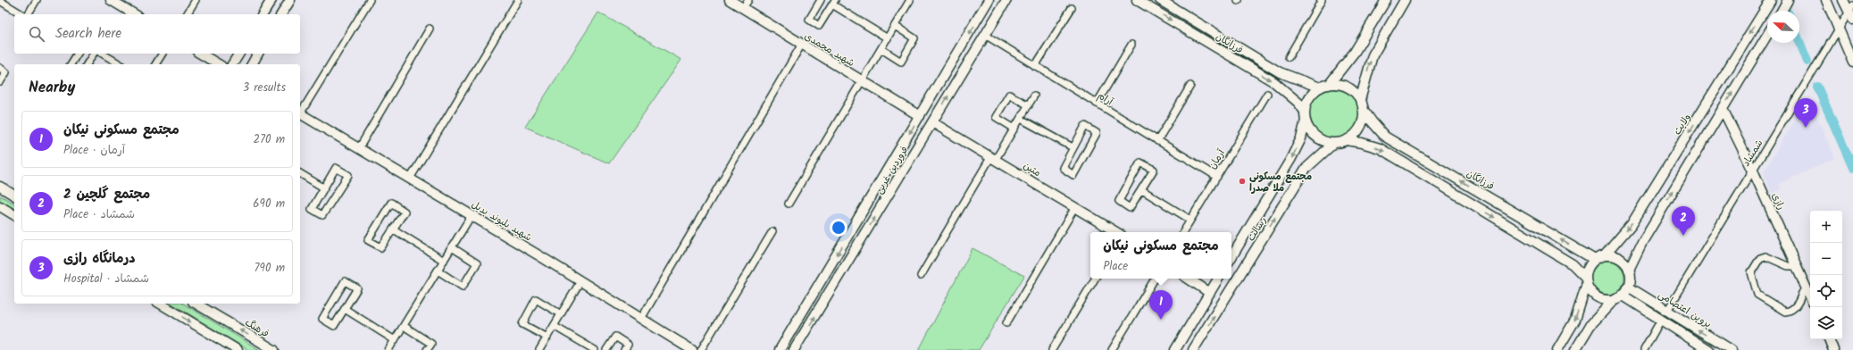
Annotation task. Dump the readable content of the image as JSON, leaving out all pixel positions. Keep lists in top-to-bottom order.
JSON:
{
  "streets": {
    "street": [
      "فرزانگان",
      "شهید محمدی",
      "آرام",
      "ولایت",
      "شمشاد",
      "آرمان",
      "متین",
      "فروردین غربی",
      "رازی",
      "شهید بلیوند بدیل",
      "رسالت",
      "پروین اعتصامی",
      "فرهنگ"
    ]
  },
  "crossings": [
    ["فرزانگان", "ولایت"],
    ["فرزانگان", "رسالت"],
    ["فرزانگان", "پروین اعتصامی"],
    ["شهید محمدی", "فروردین غربی"],
    ["آرام", "آرمان"],
    ["آرام", "فروردین غربی"],
    ["ولایت", "پروین اعتصامی"],
    ["شمشاد", "رازی"],
    ["شمشاد", "پروین اعتصامی"],
    ["متین", "فروردین غربی"]
  ],
  "places": ["مجتمع مسکونی ملا صدرا"],
  "north": "top left",
  "page": {
    "search": "Search here",
    "heading": ["Nearby", "3 results"],
    "pins": ["3", "2", "1"],
    "list": [
      {
        "mark": "1",
        "name": "مجتمع مسکونی نیکان",
        "note": "Place · آرمان",
        "value": "270 m"
      },
      {
        "mark": "2",
        "name": "مجتمع گلچین 2",
        "note": "Place · شمشاد",
        "value": "690 m"
      },
      {
        "mark": "3",
        "name": "درمانگاه رازی",
        "note": "Hospital · شمشاد",
        "value": "790 m"
      }
    ],
    "map_buttons": ["+", "−"],
    "popup": ["مجتمع مسکونی نیکان", "Place"]
  }
}
